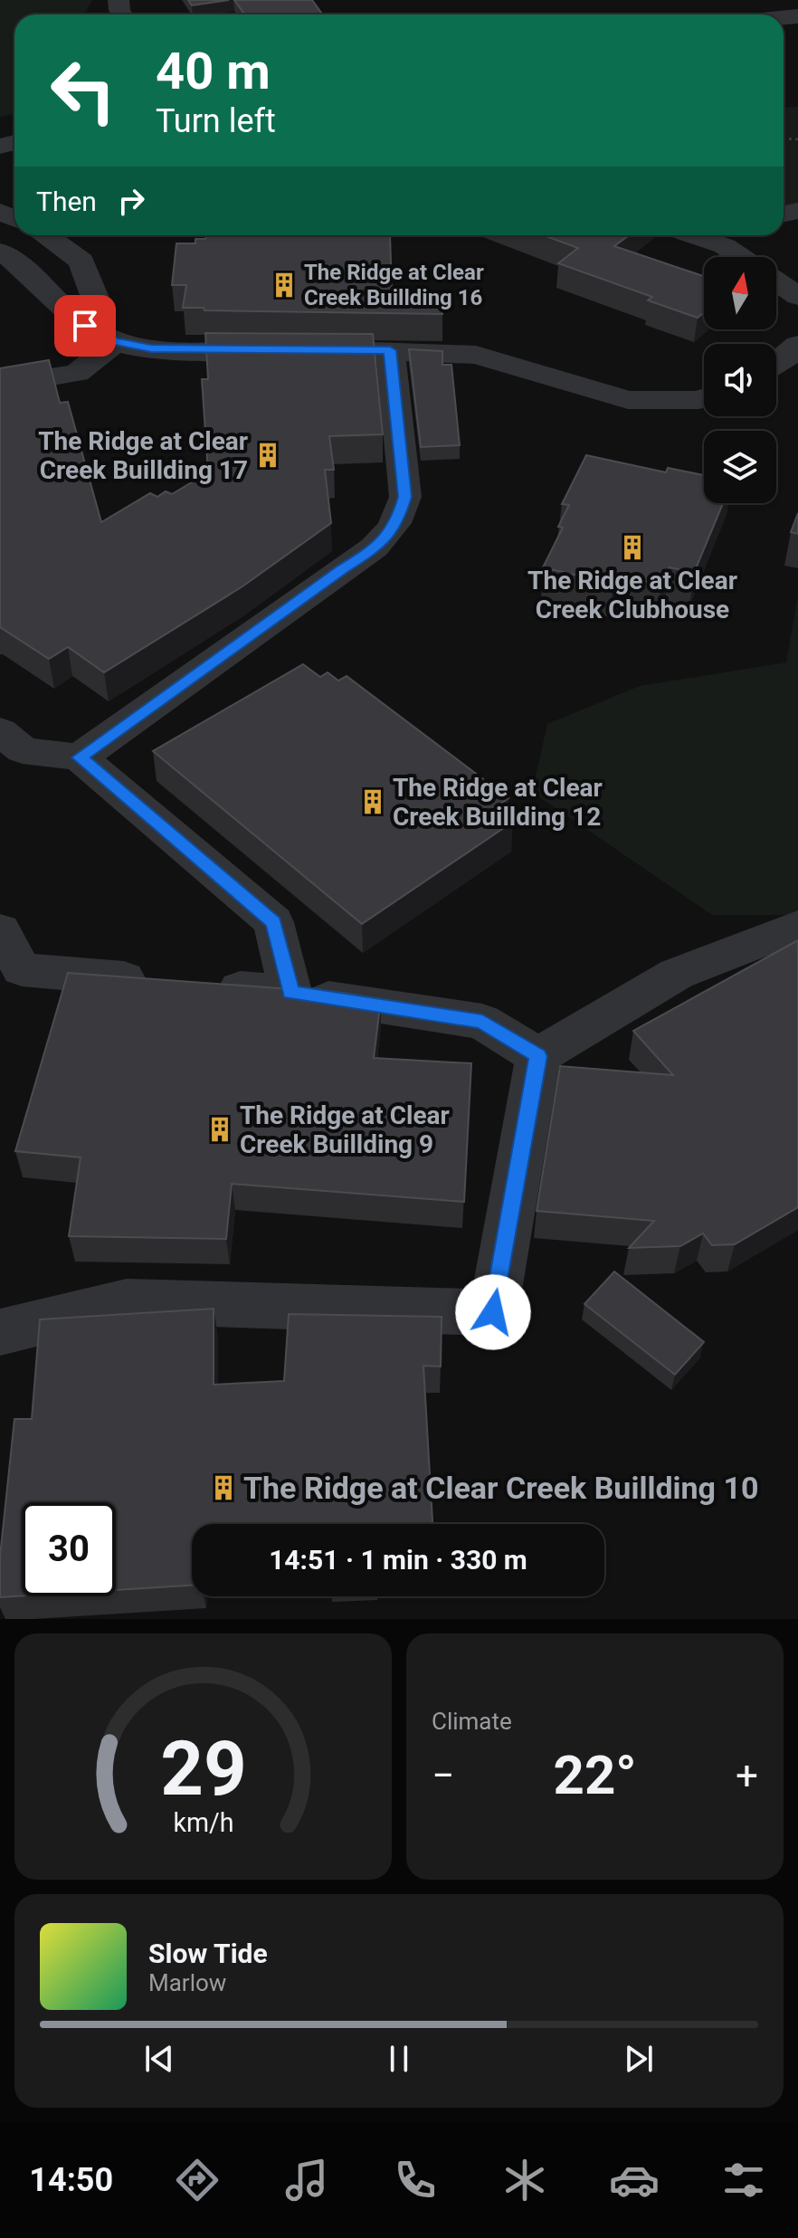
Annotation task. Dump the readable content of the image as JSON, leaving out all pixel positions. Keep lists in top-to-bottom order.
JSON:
{
  "places": {
    "building": [
      "The Ridge at Clear Creek Buillding 16",
      "The Ridge at Clear Creek Buillding 17",
      "The Ridge at Clear Creek Clubhouse",
      "The Ridge at Clear Creek Buillding 12",
      "The Ridge at Clear Creek Buillding 9",
      "The Ridge at Clear Creek Buillding 10"
    ]
  },
  "north": "top",
  "page": {
    "turn": ["40 m", "Turn left"],
    "then": "Then",
    "limit": "30",
    "trip": "14:51 · 1 min · 330 m",
    "tile": "Climate",
    "heat": ["−", "22°", "+"],
    "song": ["Slow Tide", "Marlow"],
    "tabs": "14:50",
    "gauge": ["29", "km/h"]
  }
}
